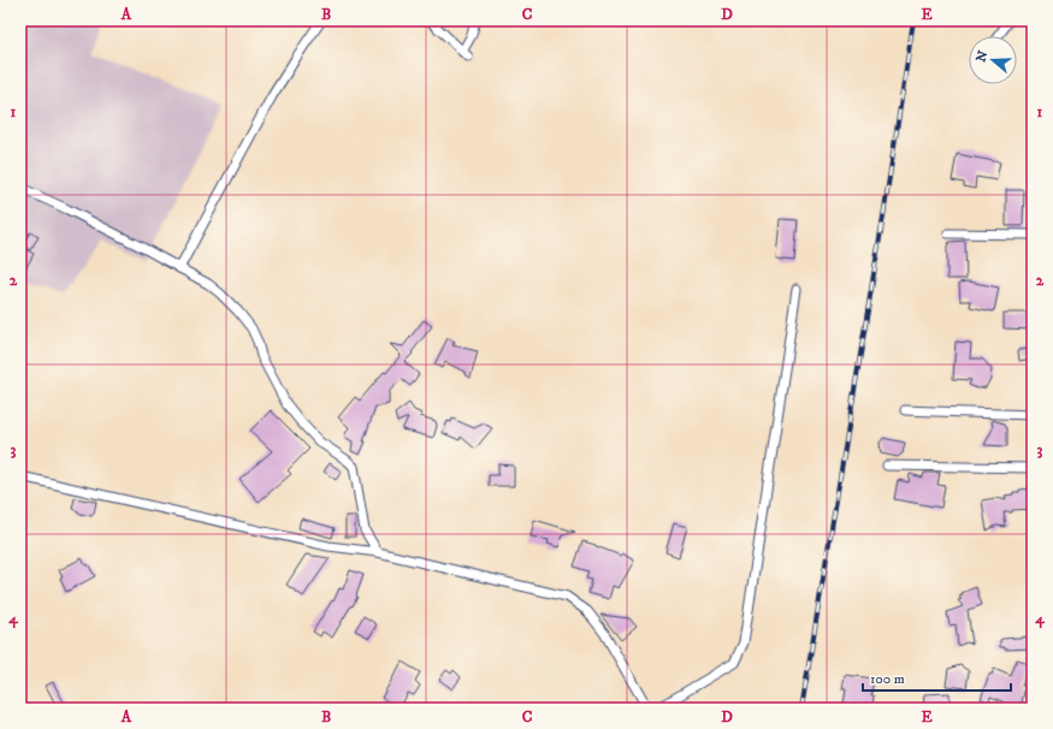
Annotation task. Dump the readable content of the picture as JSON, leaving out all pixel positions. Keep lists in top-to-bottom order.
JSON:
{
  "scale_bar": "100 m",
  "north": "left",
  "grid": {
    "columns": [
      "A",
      "B",
      "C",
      "D",
      "E"
    ],
    "rows": [
      "1",
      "2",
      "3",
      "4"
    ]
  }
}
